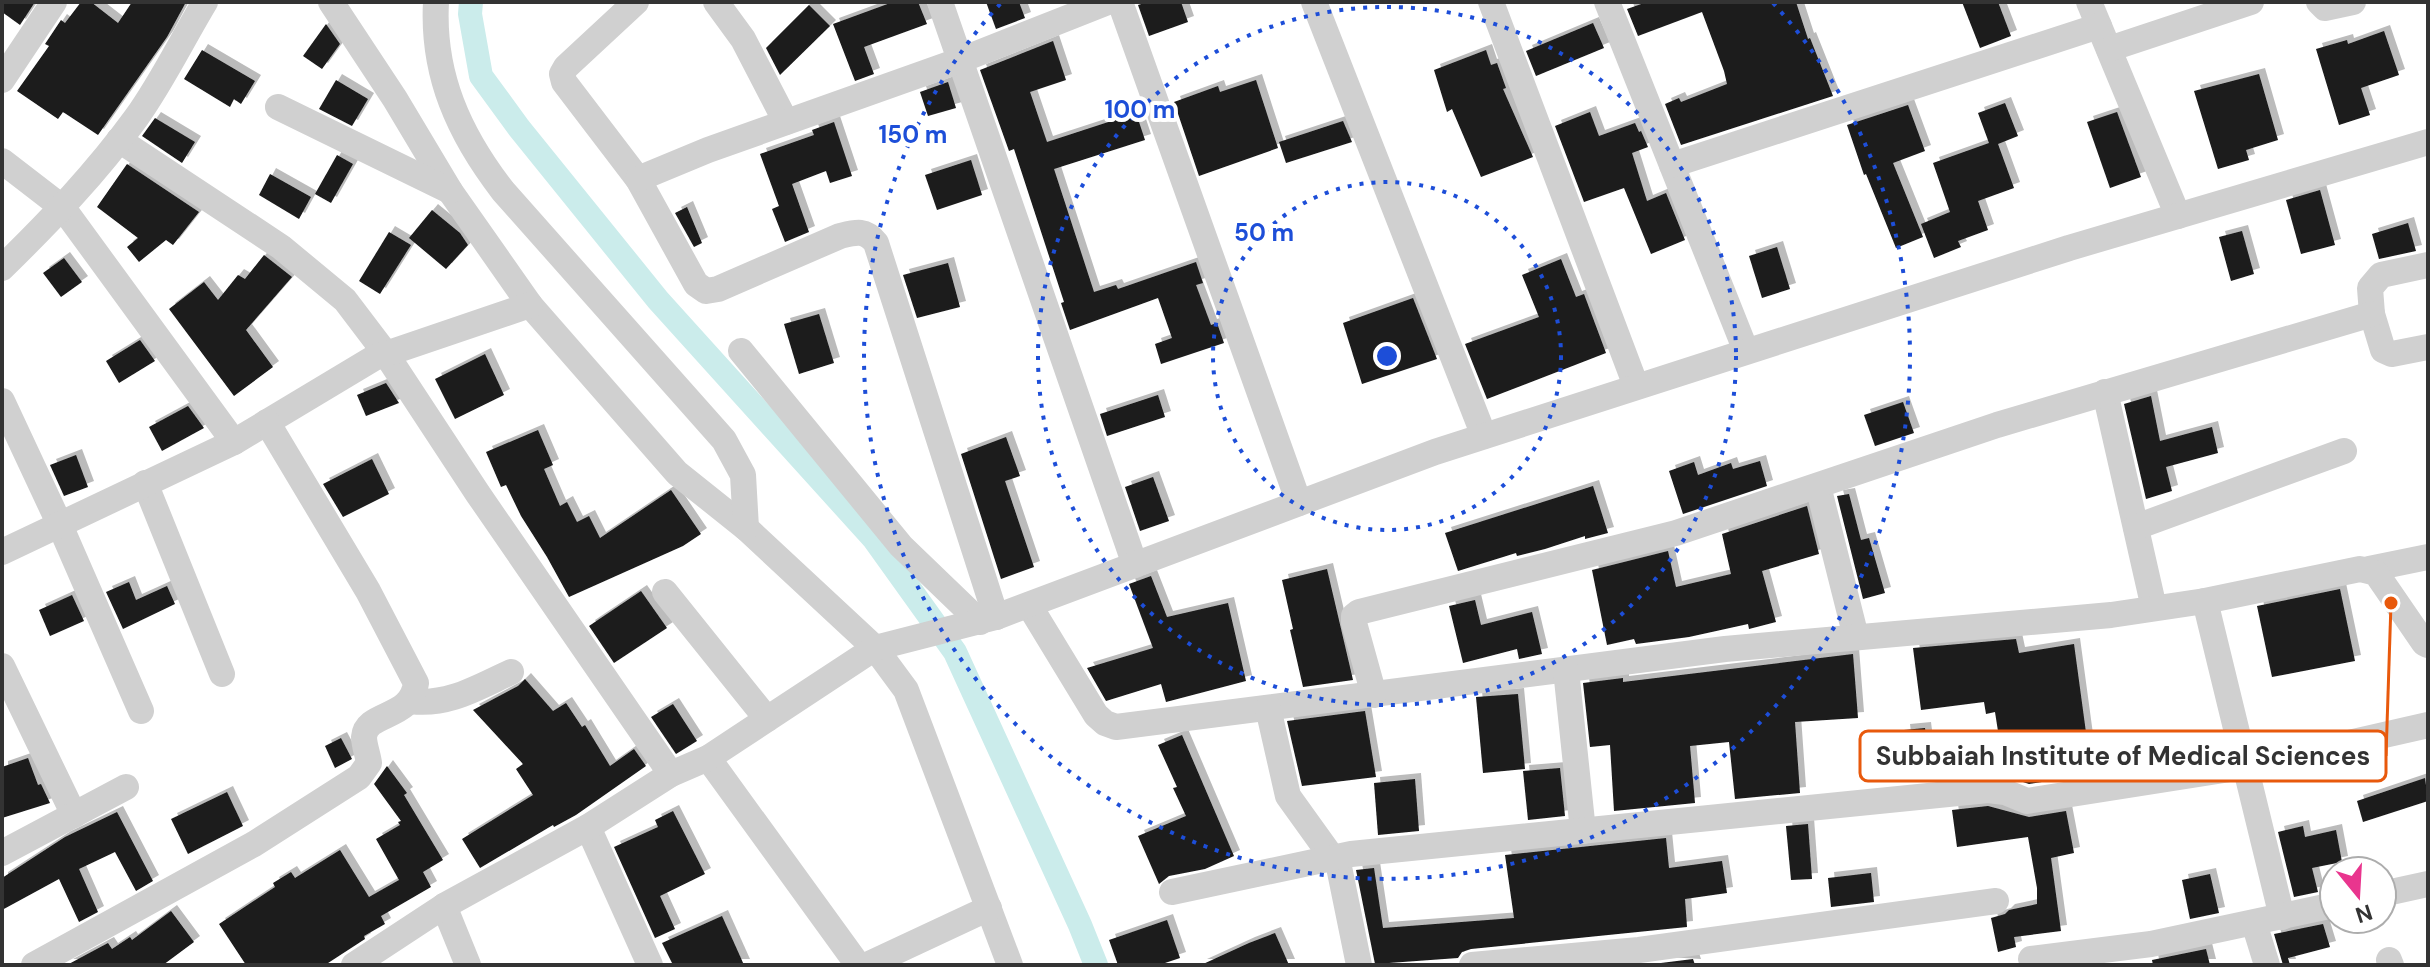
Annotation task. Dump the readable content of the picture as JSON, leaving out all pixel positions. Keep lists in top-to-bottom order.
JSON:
{
  "places": ["Subbaiah Institute of Medical Sciences"],
  "north": "bottom",
  "rings": ["100 m", "150 m", "50 m"]
}
